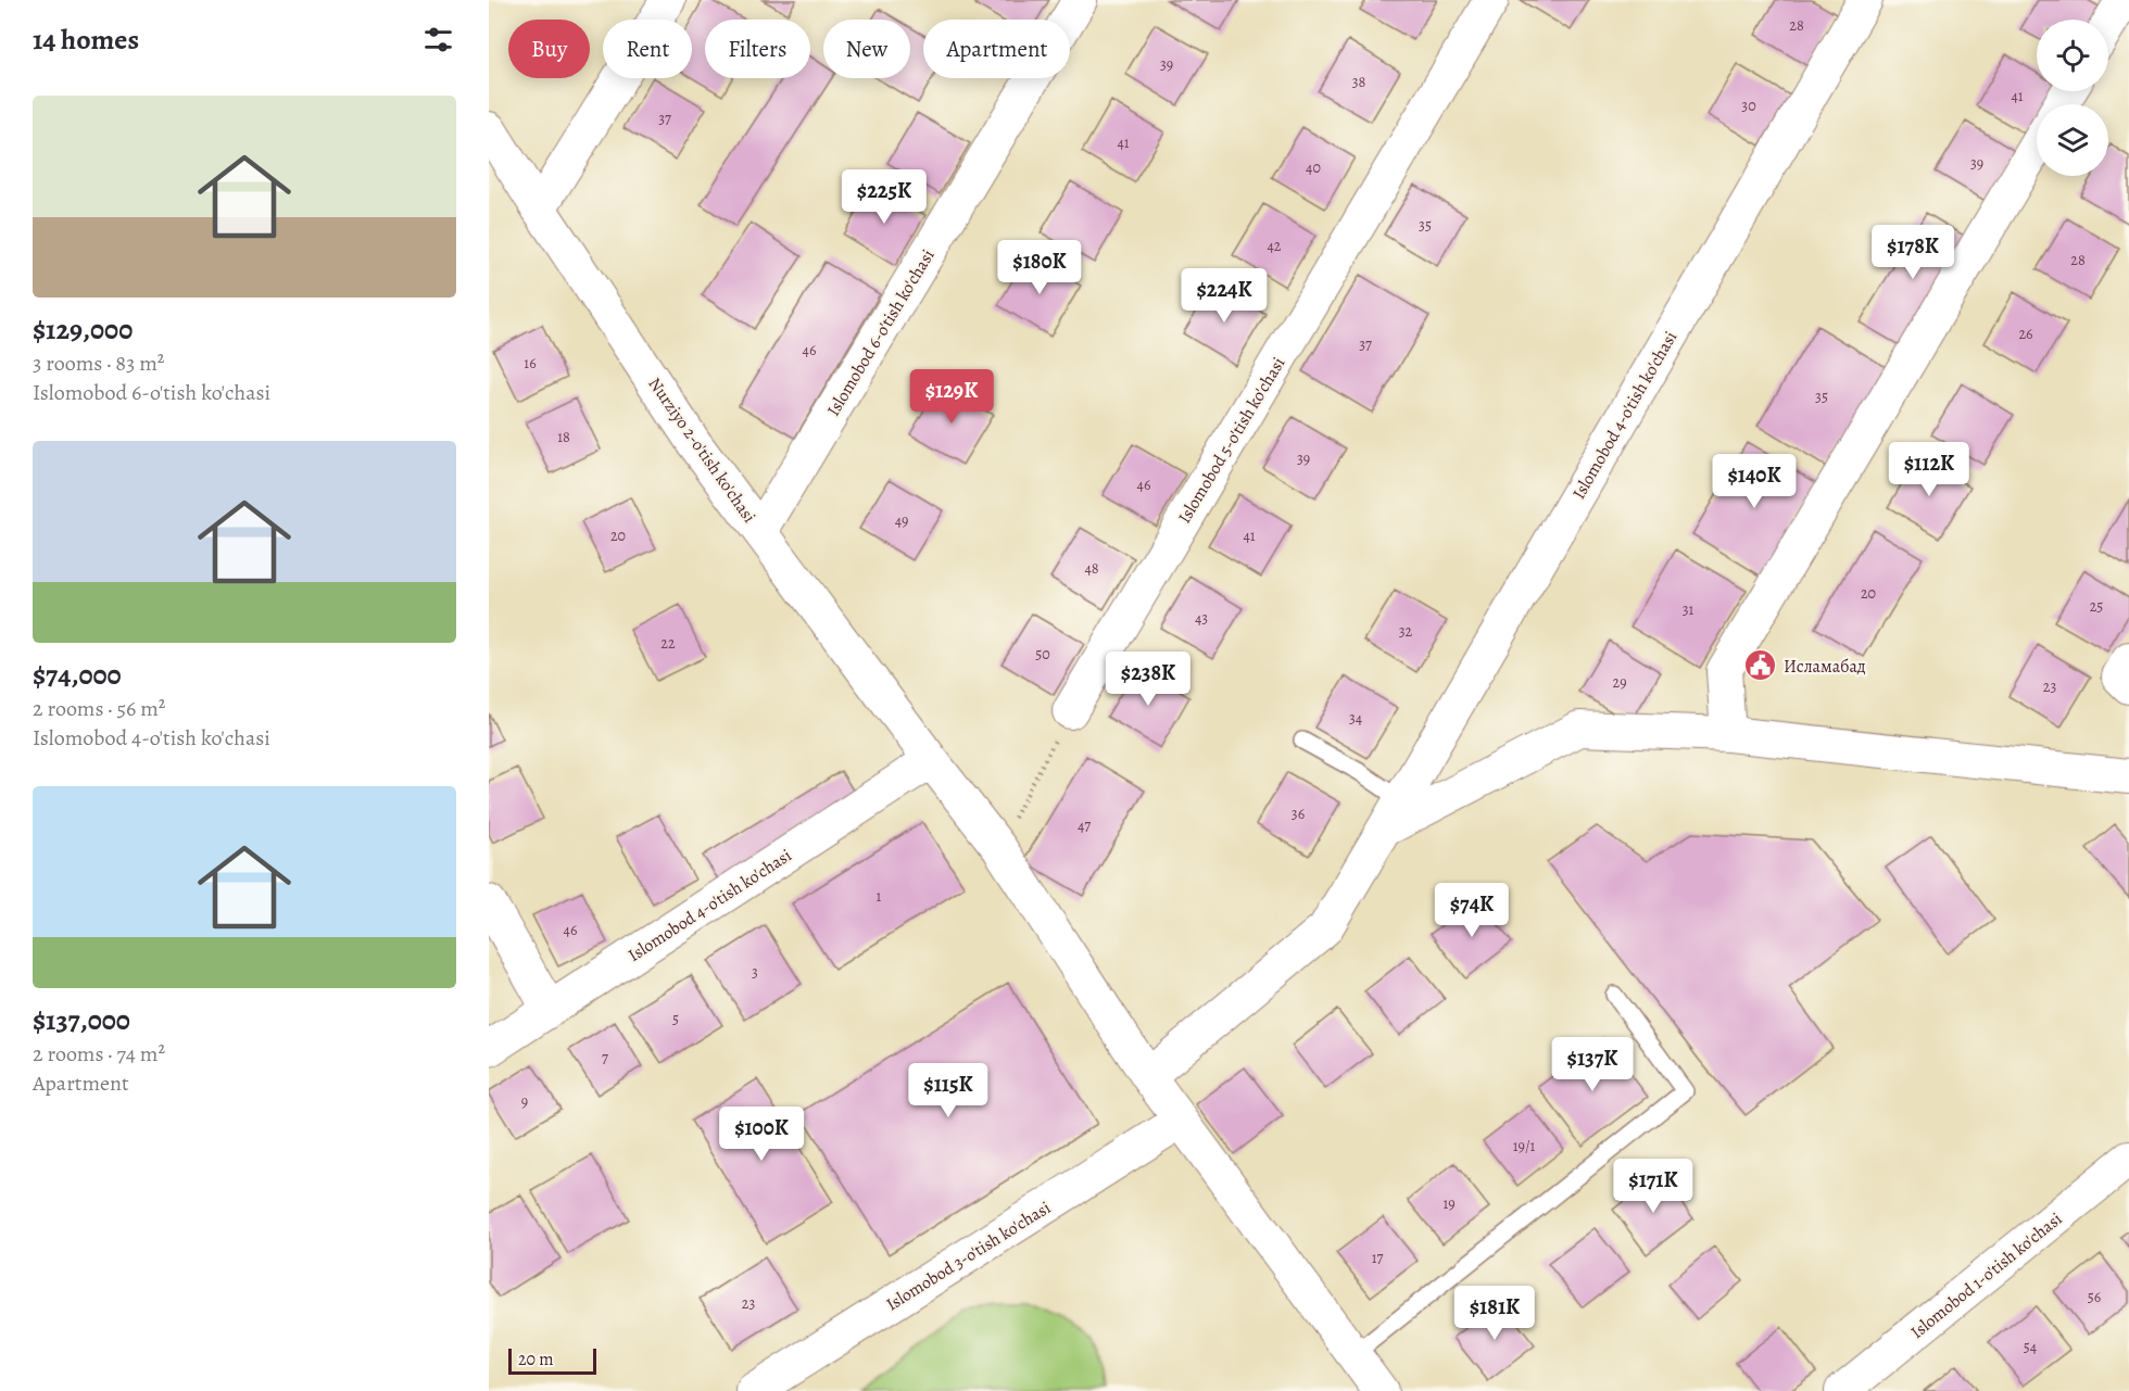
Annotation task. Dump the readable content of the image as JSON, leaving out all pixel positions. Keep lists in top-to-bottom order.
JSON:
{
  "streets": {
    "street": [
      "Islomobod 6-o'tish ko'chasi",
      "Islomobod 4-o'tish ko'chasi",
      "Islomobod 5-o'tish ko'chasi",
      "Nurziyo 2-o'tish ko'chasi",
      "Islomobod 3-o'tish ko'chasi",
      "Islomobod 1-o'tish ko'chasi"
    ]
  },
  "crossings": [
    ["Islomobod 6-o'tish ko'chasi", "Nurziyo 2-o'tish ko'chasi"],
    ["Islomobod 4-o'tish ko'chasi", "Nurziyo 2-o'tish ko'chasi"],
    ["Nurziyo 2-o'tish ko'chasi", "Islomobod 3-o'tish ko'chasi"]
  ],
  "places": {
    "public building": ["Исламабад"]
  },
  "house_numbers": [
    "28",
    "39",
    "38",
    "41",
    "30",
    "37",
    "41",
    "39",
    "40",
    "35",
    "42",
    "28",
    "26",
    "37",
    "46",
    "16",
    "35",
    "18",
    "39",
    "46",
    "49",
    "20",
    "41",
    "48",
    "20",
    "25",
    "31",
    "43",
    "32",
    "22",
    "50",
    "29",
    "23",
    "34",
    "36",
    "47",
    "1",
    "46",
    "3",
    "5",
    "7",
    "9",
    "19/1",
    "19",
    "17",
    "56",
    "23",
    "54"
  ],
  "scale_bar": "20 m",
  "page": {
    "heading": "14 homes",
    "chip": [
      "Buy",
      "Rent",
      "Filters",
      "New",
      "Apartment"
    ],
    "list": [
      {
        "name": "$129,000",
        "note": "3 rooms · 83 m² · Islomobod 6-o'tish ko'chasi"
      },
      {
        "name": "$74,000",
        "note": "2 rooms · 56 m² · Islomobod 4-o'tish ko'chasi"
      },
      {
        "name": "$137,000",
        "note": "2 rooms · 74 m² · Apartment"
      }
    ],
    "price": [
      "$225K",
      "$178K",
      "$180K",
      "$224K",
      "$129K",
      "$112K",
      "$140K",
      "$238K",
      "$74K",
      "$137K",
      "$115K",
      "$100K",
      "$171K",
      "$181K"
    ],
    "scale": "20 m"
  }
}
